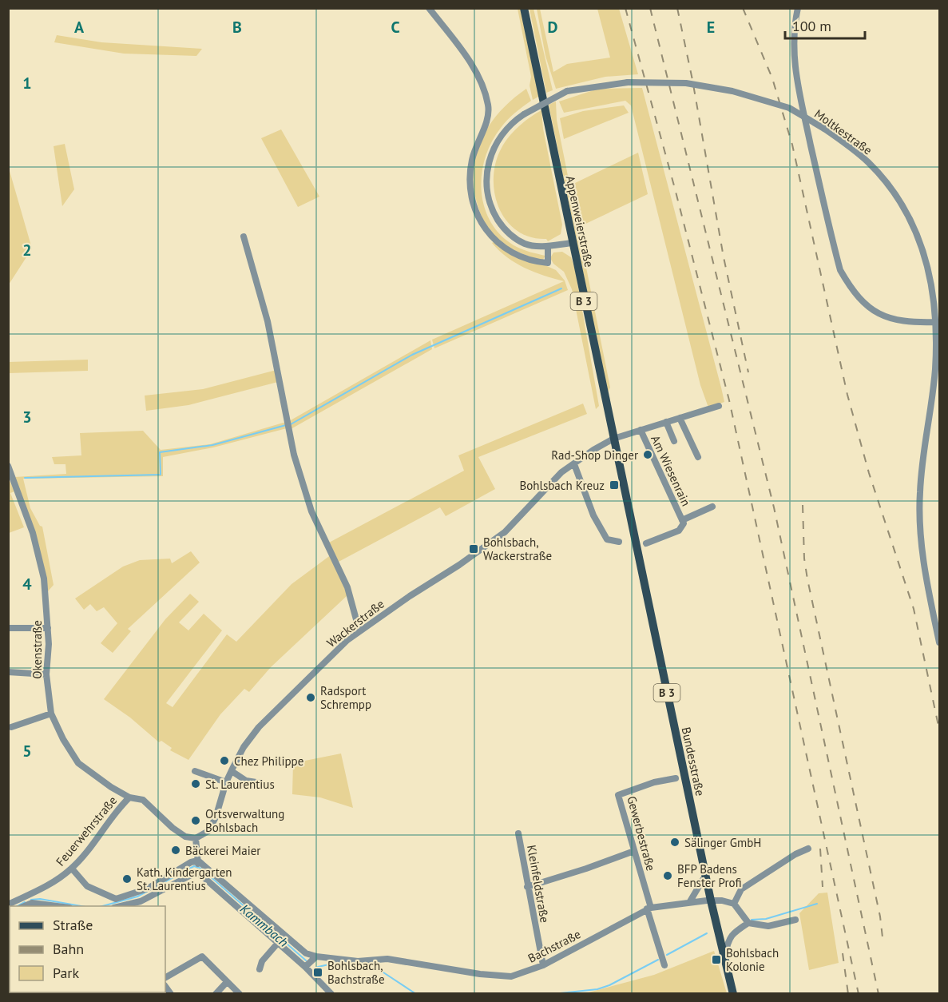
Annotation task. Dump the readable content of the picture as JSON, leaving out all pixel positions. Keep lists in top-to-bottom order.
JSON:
{
  "streets": {
    "main road": ["Appenweierstraße", "B 3", "Bundesstraße"],
    "street": [
      "Moltkestraße",
      "Am Wiesenrain",
      "Wackerstraße",
      "Okenstraße",
      "Feuerwehrstraße",
      "Gewerbestraße",
      "Kleinfeldstraße",
      "Bachstraße"
    ]
  },
  "crossings": [
    ["Moltkestraße", "Appenweierstraße"],
    ["Appenweierstraße", "Wackerstraße"],
    ["Appenweierstraße", "Bundesstraße"],
    ["Am Wiesenrain", "Wackerstraße"],
    ["Wackerstraße", "Okenstraße"],
    ["Wackerstraße", "Bundesstraße"],
    ["Okenstraße", "Feuerwehrstraße"],
    ["Bundesstraße", "Bachstraße"],
    ["Gewerbestraße", "Bachstraße"],
    ["Kleinfeldstraße", "Bachstraße"]
  ],
  "water": ["Kammbach"],
  "places": {
    "other": [
      "Rad-Shop Dinger",
      "Radsport Schrempp",
      "Chez Philippe",
      "St. Laurentius",
      "Ortsverwaltung Bohlsbach",
      "Sälinger GmbH",
      "Bäckerei Maier",
      "BFP Badens Fenster Profi",
      "Kath. Kindergarten St. Laurentius"
    ],
    "transit": [
      "Bohlsbach Kreuz",
      "Bohlsbach, Wackerstraße",
      "Bohlsbach Kolonie",
      "Bohlsbach, Bachstraße"
    ]
  },
  "legend": ["Straße", "Bahn", "Park"],
  "scale_bar": "100 m",
  "grid": {
    "columns": [
      "A",
      "B",
      "C",
      "D",
      "E"
    ],
    "rows": [
      "1",
      "2",
      "3",
      "4",
      "5"
    ]
  }
}
